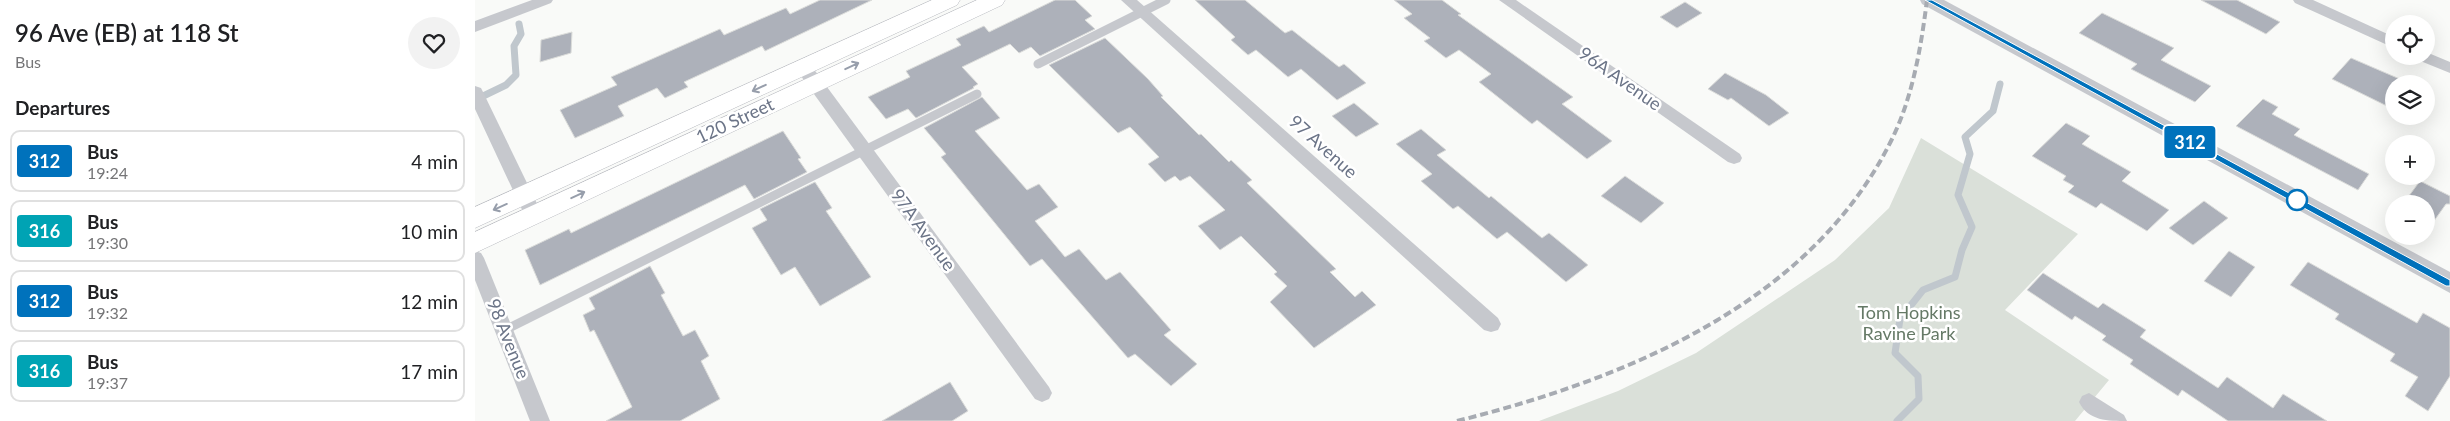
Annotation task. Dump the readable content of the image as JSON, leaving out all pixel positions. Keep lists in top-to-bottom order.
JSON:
{
  "streets": {
    "main road": ["120 Street"],
    "street": [
      "96A Avenue",
      "97 Avenue",
      "97A Avenue",
      "98 Avenue"
    ]
  },
  "crossings": [
    ["120 Street", "97A Avenue"]
  ],
  "parks": ["Tom Hopkins Ravine Park"],
  "lines": ["bus line 312"],
  "page": {
    "heading": [
      ["96 Ave (EB) at 118 St", "Bus"],
      "Departures"
    ],
    "on_map": "312",
    "map_buttons": ["+", "−"],
    "list": [
      {
        "mark": "312",
        "name": "Bus",
        "note": "19:24",
        "value": "4 min"
      },
      {
        "mark": "316",
        "name": "Bus",
        "note": "19:30",
        "value": "10 min"
      },
      {
        "mark": "312",
        "name": "Bus",
        "note": "19:32",
        "value": "12 min"
      },
      {
        "mark": "316",
        "name": "Bus",
        "note": "19:37",
        "value": "17 min"
      }
    ]
  }
}
